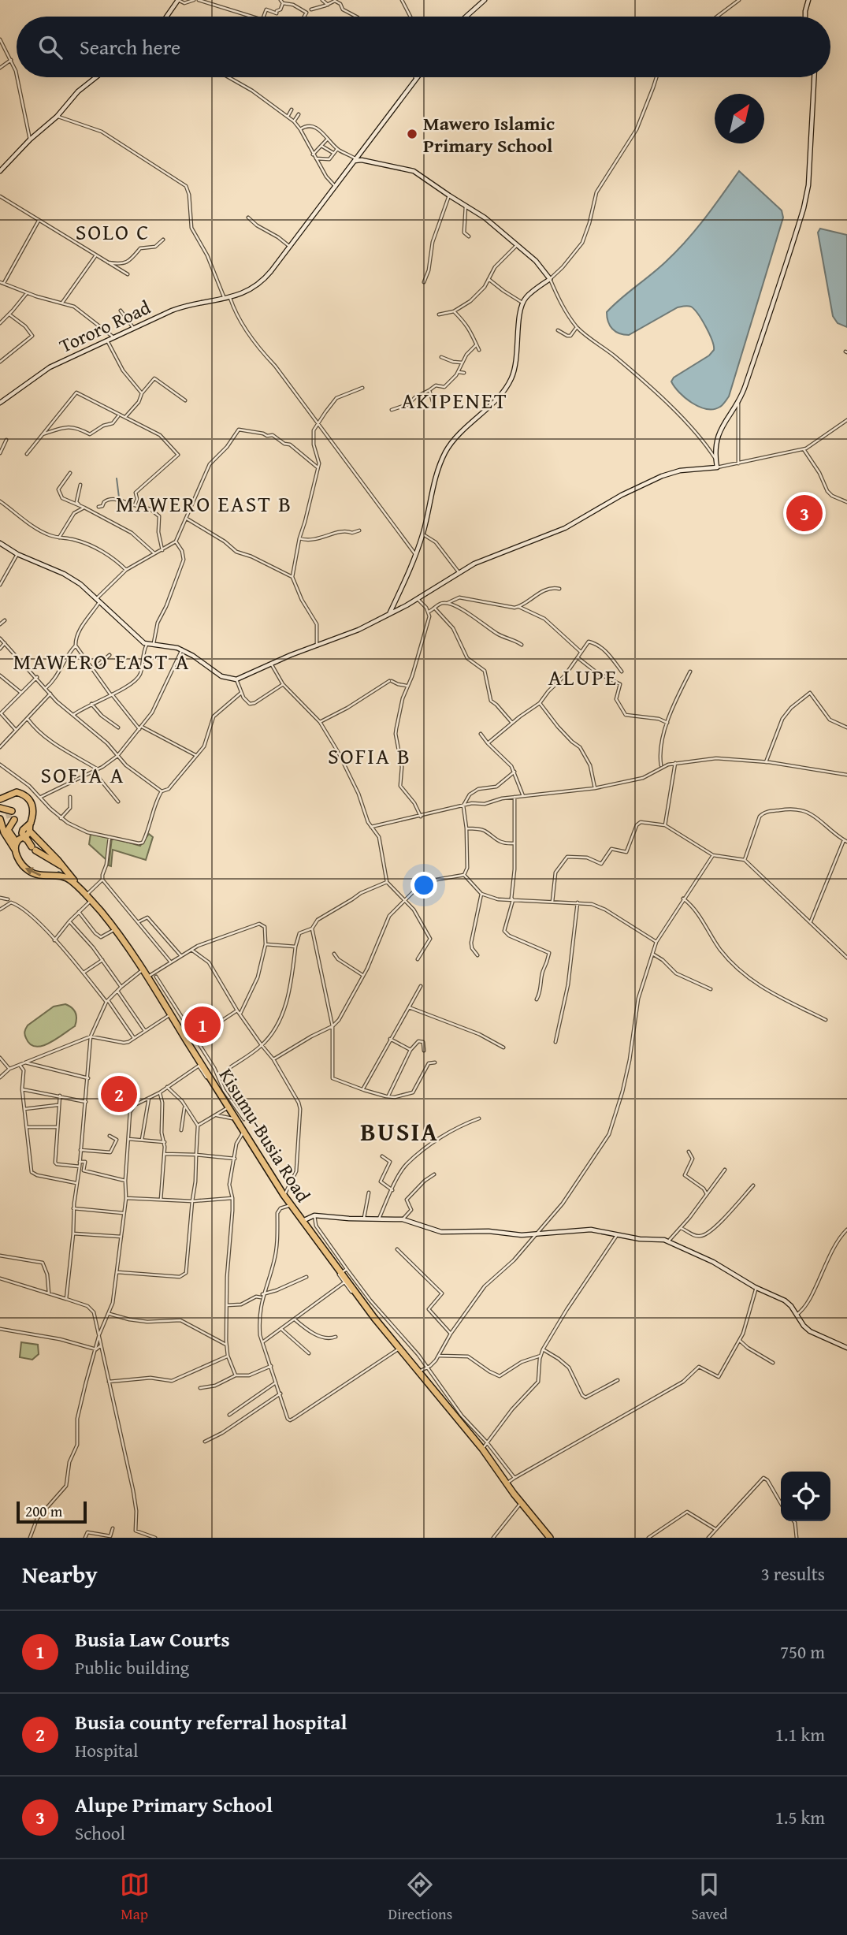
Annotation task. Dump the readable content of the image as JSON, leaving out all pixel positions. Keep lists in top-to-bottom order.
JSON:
{
  "streets": {
    "highway": ["Kisumu-Busia Road"],
    "street": ["Tororo Road"]
  },
  "districts": [
    "SOLO C",
    "AKIPENET",
    "MAWERO EAST B",
    "MAWERO EAST A",
    "ALUPE",
    "SOFIA B",
    "SOFIA A",
    "BUSIA"
  ],
  "places": ["Mawero Islamic Primary School"],
  "scale_bar": "200 m",
  "north": "top right",
  "page": {
    "search": "Search here",
    "pins": ["3", "1", "2"],
    "scale": "200 m",
    "heading": ["Nearby", "3 results"],
    "list": [
      {
        "mark": "1",
        "name": "Busia Law Courts",
        "note": "Public building",
        "value": "750 m"
      },
      {
        "mark": "2",
        "name": "Busia county referral hospital",
        "note": "Hospital",
        "value": "1.1 km"
      },
      {
        "mark": "3",
        "name": "Alupe Primary School",
        "note": "School",
        "value": "1.5 km"
      }
    ],
    "nav": ["Map", "Directions", "Saved"]
  }
}
